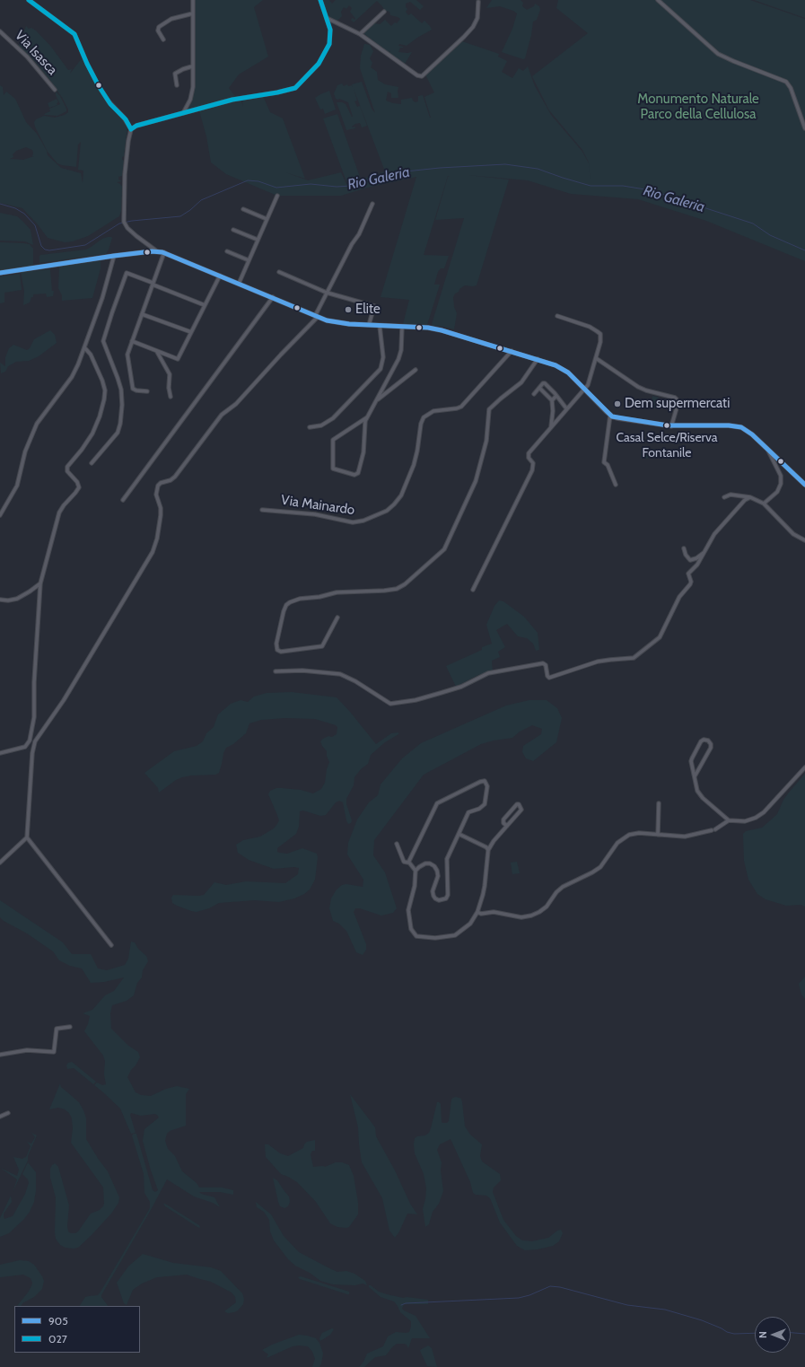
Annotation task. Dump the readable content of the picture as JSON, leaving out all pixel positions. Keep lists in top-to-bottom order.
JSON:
{
  "streets": {
    "street": ["Via Isasca", "Via Mainardo"]
  },
  "water": ["Rio Galeria"],
  "parks": ["Monumento Naturale Parco della Cellulosa"],
  "places": ["Elite", "Dem supermercati", "Casal Selce/Riserva Fontanile"],
  "lines": ["transit line 027", "transit line 905"],
  "legend": ["905", "027"],
  "north": "left"
}
